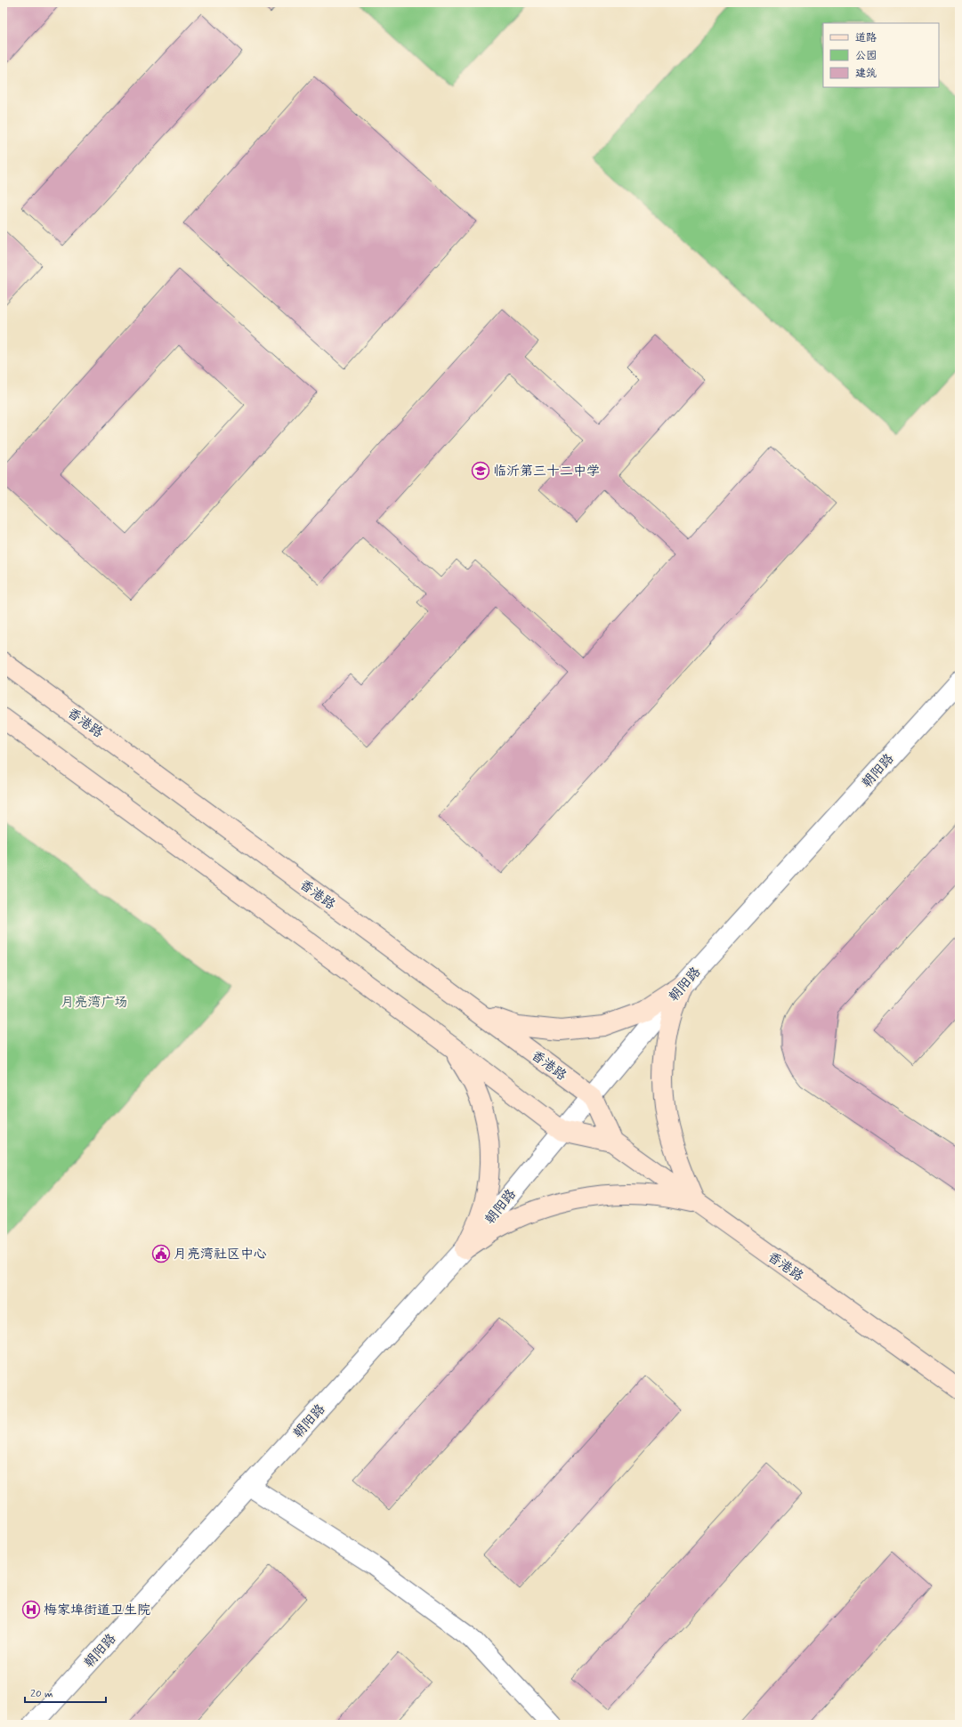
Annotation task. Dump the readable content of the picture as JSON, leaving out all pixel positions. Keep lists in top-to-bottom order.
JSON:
{
  "streets": {
    "main road": ["香港路"],
    "street": ["朝阳路"]
  },
  "crossings": [
    ["香港路", "朝阳路"]
  ],
  "parks": ["月亮湾广场"],
  "places": {
    "school or university": ["临沂第三十二中学"],
    "public building": ["月亮湾社区中心"],
    "hospital": ["梅家埠街道卫生院"]
  },
  "legend": ["道路", "公园", "建筑"],
  "scale_bar": "20 m"
}
